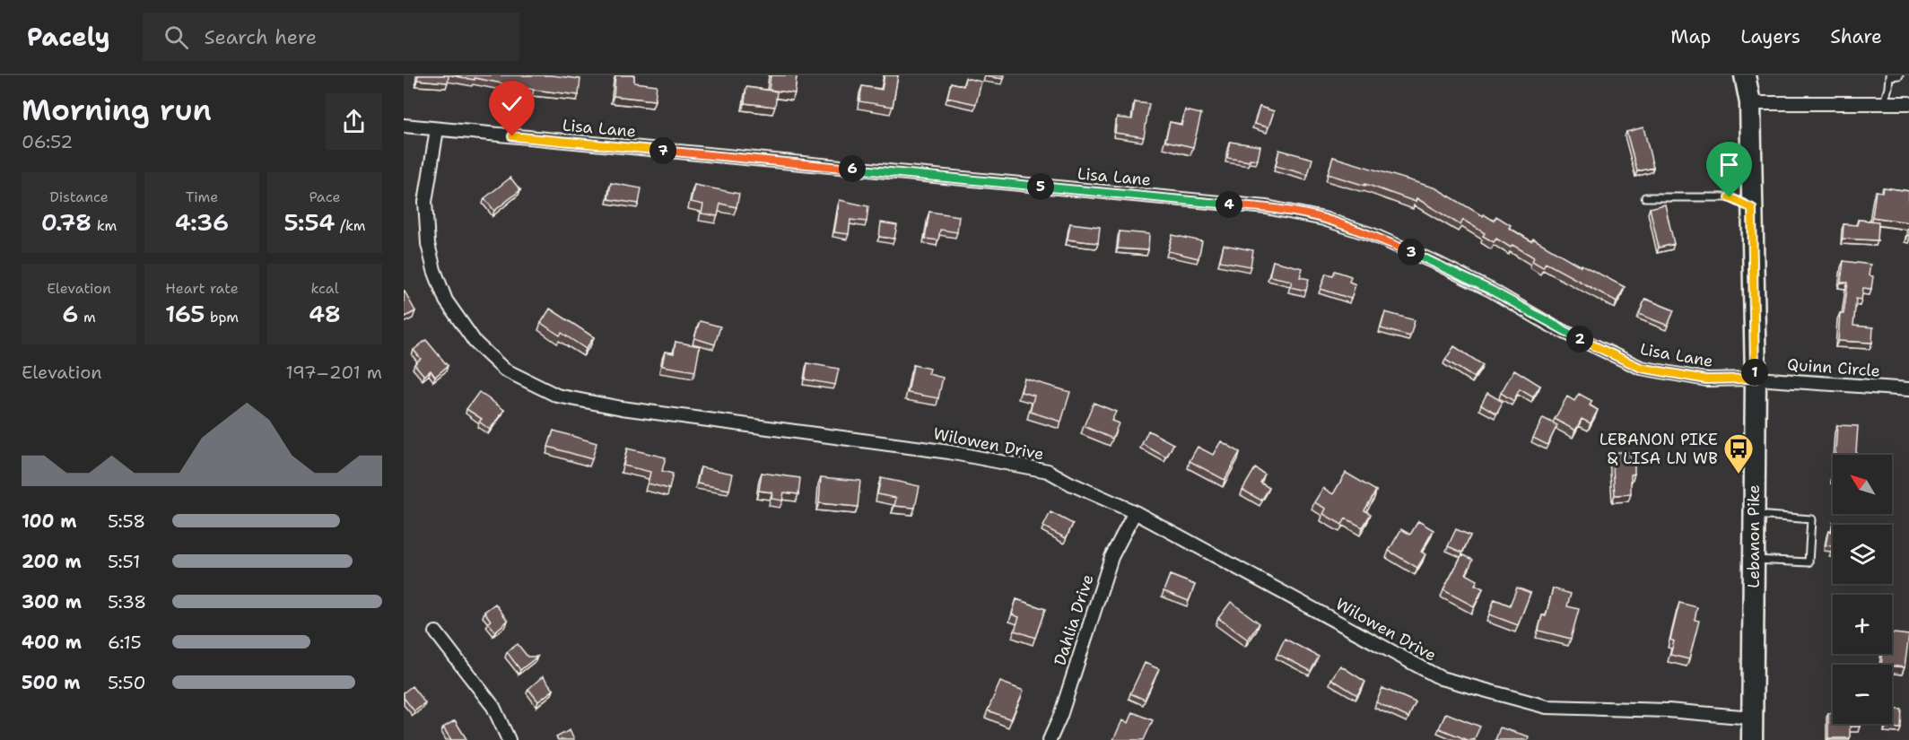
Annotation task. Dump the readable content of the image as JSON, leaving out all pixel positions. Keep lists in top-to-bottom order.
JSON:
{
  "streets": {
    "main road": ["Lebanon Pike"],
    "street": [
      "Lisa Lane",
      "Quinn Circle",
      "Wilowen Drive",
      "Dahlia Drive"
    ]
  },
  "crossings": [
    ["Lisa Lane", "Quinn Circle"],
    ["Lisa Lane", "Wilowen Drive"],
    ["Lisa Lane", "Lebanon Pike"],
    ["Quinn Circle", "Lebanon Pike"],
    ["Wilowen Drive", "Lebanon Pike"],
    ["Wilowen Drive", "Dahlia Drive"]
  ],
  "places": {
    "bus stop": ["LEBANON PIKE & LISA LN WB"]
  },
  "north": "top left",
  "page": {
    "header": "Pacely",
    "search": "Search here",
    "nav": ["Map", "Layers", "Share"],
    "heading": ["Morning run", "06:52"],
    "pins": [
      "7",
      "6",
      "5",
      "4",
      "3",
      "2",
      "1"
    ],
    "stats": [
      ["Distance", "0.78 km"],
      ["Time", "4:36"],
      ["Pace", "5:54 /km"],
      ["Elevation", "6 m"],
      ["Heart rate", "165 bpm"],
      ["kcal", "48"]
    ],
    "chart": ["Elevation", "197–201 m"],
    "map_buttons": ["+", "−"],
    "list": [
      {
        "name": "100 m",
        "note": "5:58"
      },
      {
        "name": "200 m",
        "note": "5:51"
      },
      {
        "name": "300 m",
        "note": "5:38"
      },
      {
        "name": "400 m",
        "note": "6:15"
      },
      {
        "name": "500 m",
        "note": "5:50"
      }
    ]
  }
}
